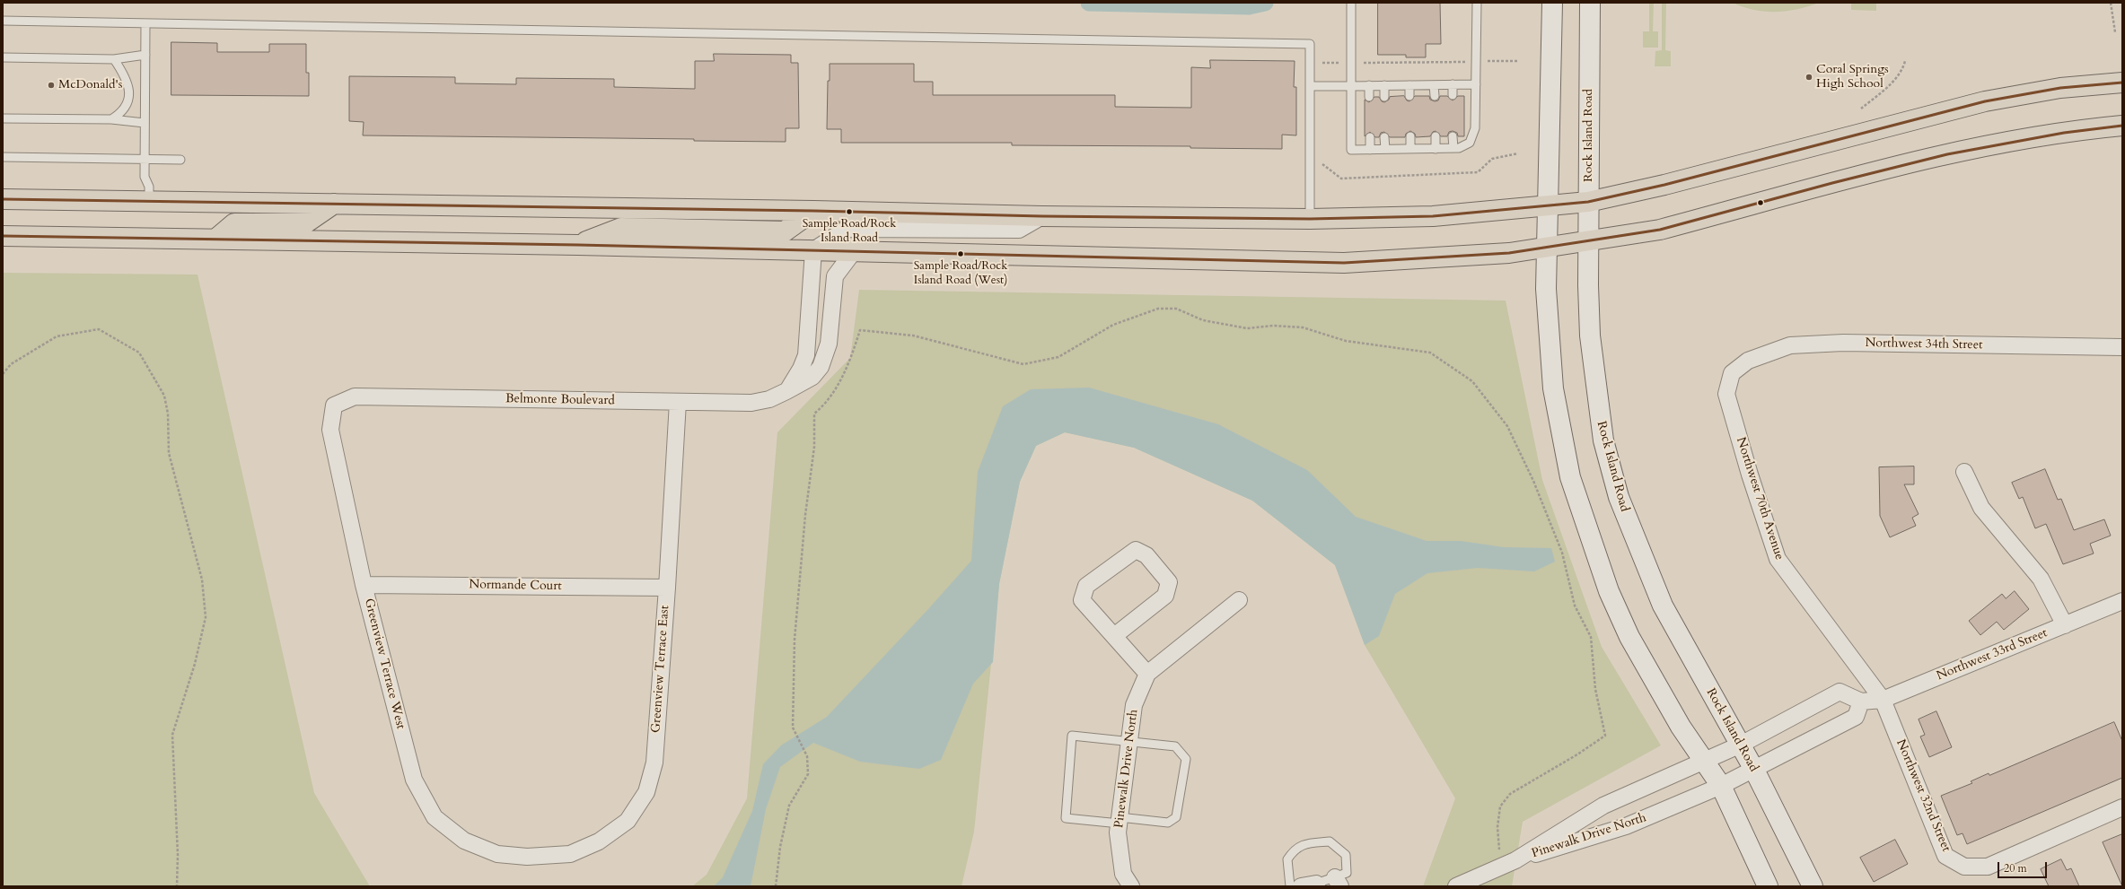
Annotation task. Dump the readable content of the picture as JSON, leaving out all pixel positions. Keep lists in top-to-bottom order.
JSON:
{
  "streets": {
    "main road": ["Rock Island Road"],
    "street": [
      "Northwest 34th Street",
      "Belmonte Boulevard",
      "Northwest 70th Avenue",
      "Normande Court",
      "Northwest 33rd Street",
      "Greenview Terrace West",
      "Greenview Terrace East",
      "Pinewalk Drive North",
      "Northwest 32nd Street"
    ]
  },
  "crossings": [
    ["Rock Island Road", "Northwest 33rd Street"],
    ["Rock Island Road", "Pinewalk Drive North"],
    ["Northwest 34th Street", "Northwest 70th Avenue"],
    ["Belmonte Boulevard", "Greenview Terrace West"],
    ["Belmonte Boulevard", "Greenview Terrace East"],
    ["Northwest 70th Avenue", "Northwest 33rd Street"],
    ["Northwest 70th Avenue", "Northwest 32nd Street"],
    ["Normande Court", "Greenview Terrace West"],
    ["Normande Court", "Greenview Terrace East"],
    ["Northwest 33rd Street", "Pinewalk Drive North"],
    ["Northwest 33rd Street", "Northwest 32nd Street"],
    ["Greenview Terrace West", "Greenview Terrace East"]
  ],
  "places": [
    "Coral Springs High School",
    "McDonald's",
    "Sample Road/Rock Island Road",
    "Sample Road/Rock Island Road (West)"
  ],
  "scale_bar": "20 m"
}
